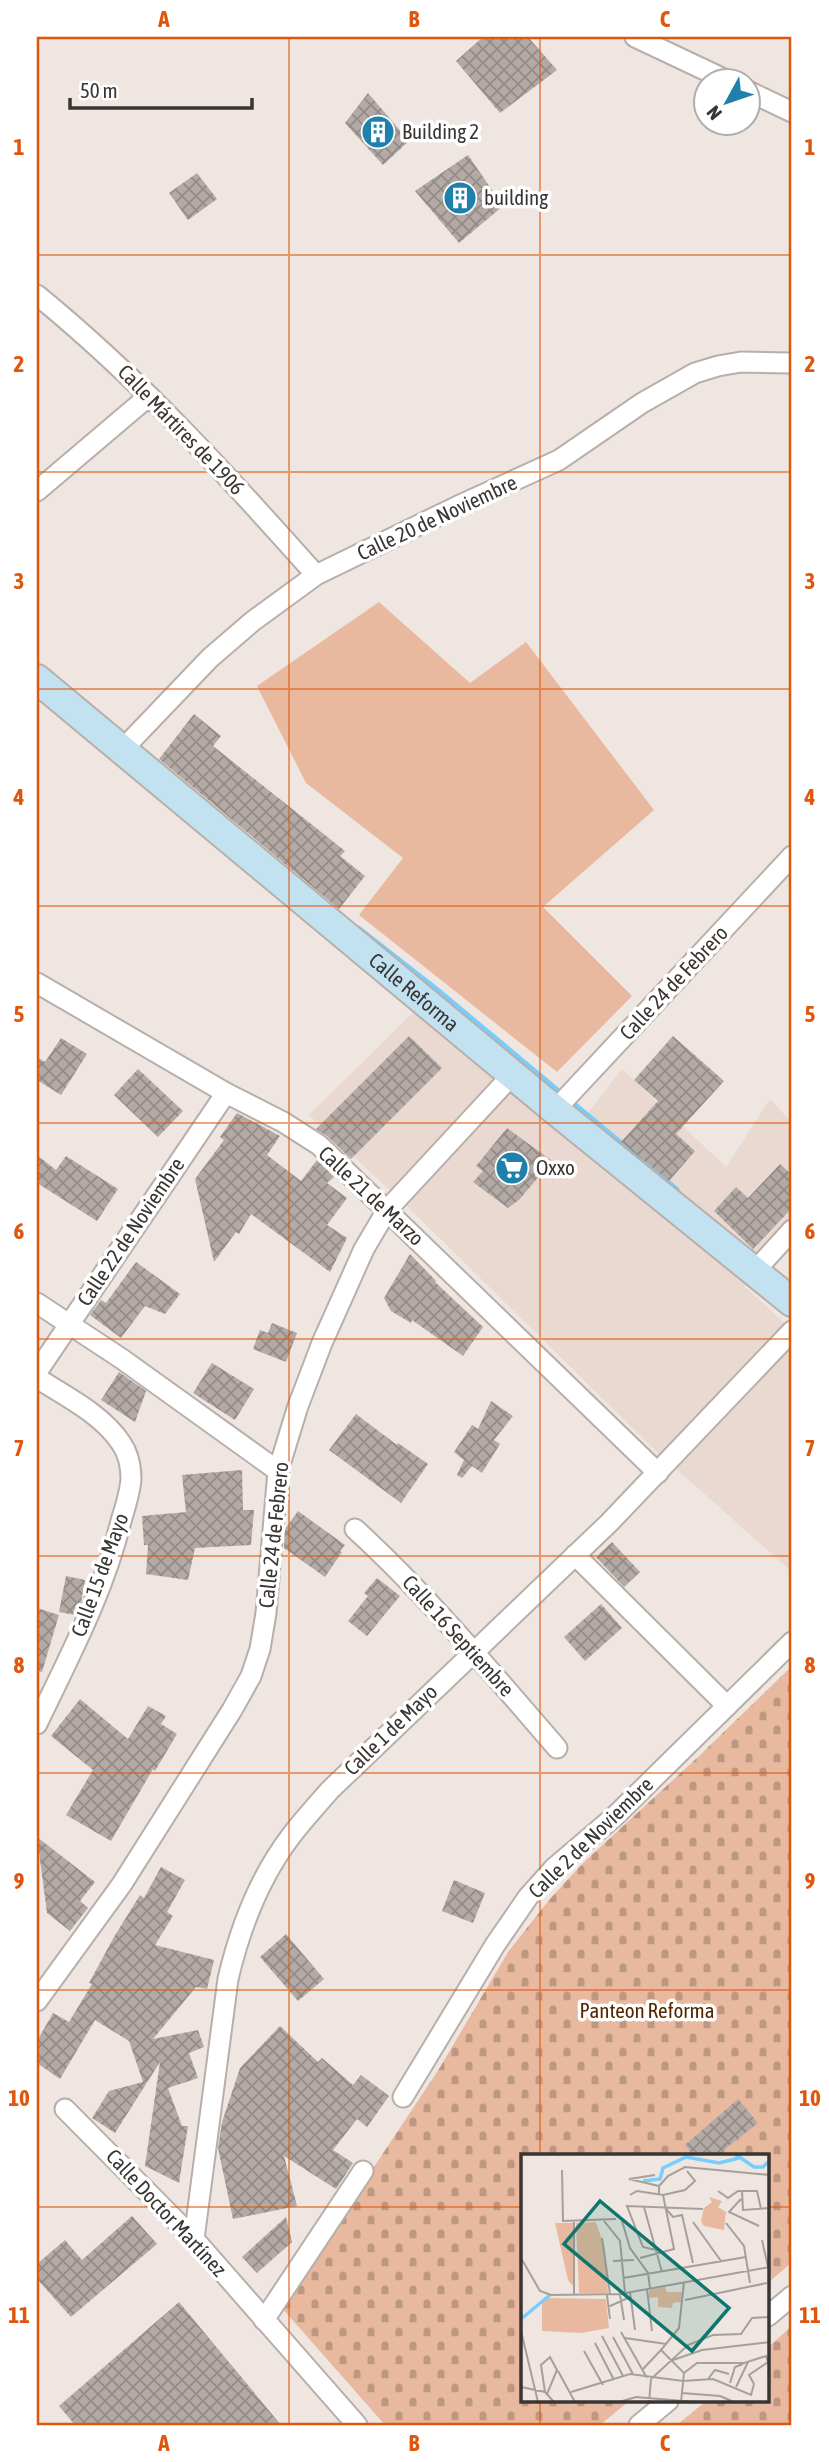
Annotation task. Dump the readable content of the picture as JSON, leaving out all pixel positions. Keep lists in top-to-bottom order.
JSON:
{
  "streets": {
    "street": [
      "Calle Mártires de 1906",
      "Calle 20 de Noviembre",
      "Calle 24 de Febrero",
      "Calle Reforma",
      "Calle 21 de Marzo",
      "Calle 22 de Noviembre",
      "Calle 15 de Mayo",
      "Calle 16 Septiembre",
      "Calle 1 de Mayo",
      "Calle 2 de Noviembre",
      "Calle Doctor Martínez"
    ]
  },
  "crossings": [
    ["Calle Mártires de 1906", "Calle 20 de Noviembre"],
    ["Calle 20 de Noviembre", "Calle Reforma"],
    ["Calle 24 de Febrero", "Calle Reforma"],
    ["Calle 24 de Febrero", "Calle 21 de Marzo"],
    ["Calle 21 de Marzo", "Calle 22 de Noviembre"],
    ["Calle 21 de Marzo", "Calle 1 de Mayo"],
    ["Calle 16 Septiembre", "Calle 1 de Mayo"],
    ["Calle 1 de Mayo", "Calle Doctor Martínez"]
  ],
  "parks": ["Panteon Reforma"],
  "places": {
    "building": ["Building 2", "building"],
    "supermarket": ["Oxxo"]
  },
  "scale_bar": "50 m",
  "north": "bottom left",
  "grid": {
    "columns": ["A", "B", "C"],
    "rows": [
      "1",
      "2",
      "3",
      "4",
      "5",
      "6",
      "7",
      "8",
      "9",
      "10",
      "11"
    ]
  }
}
